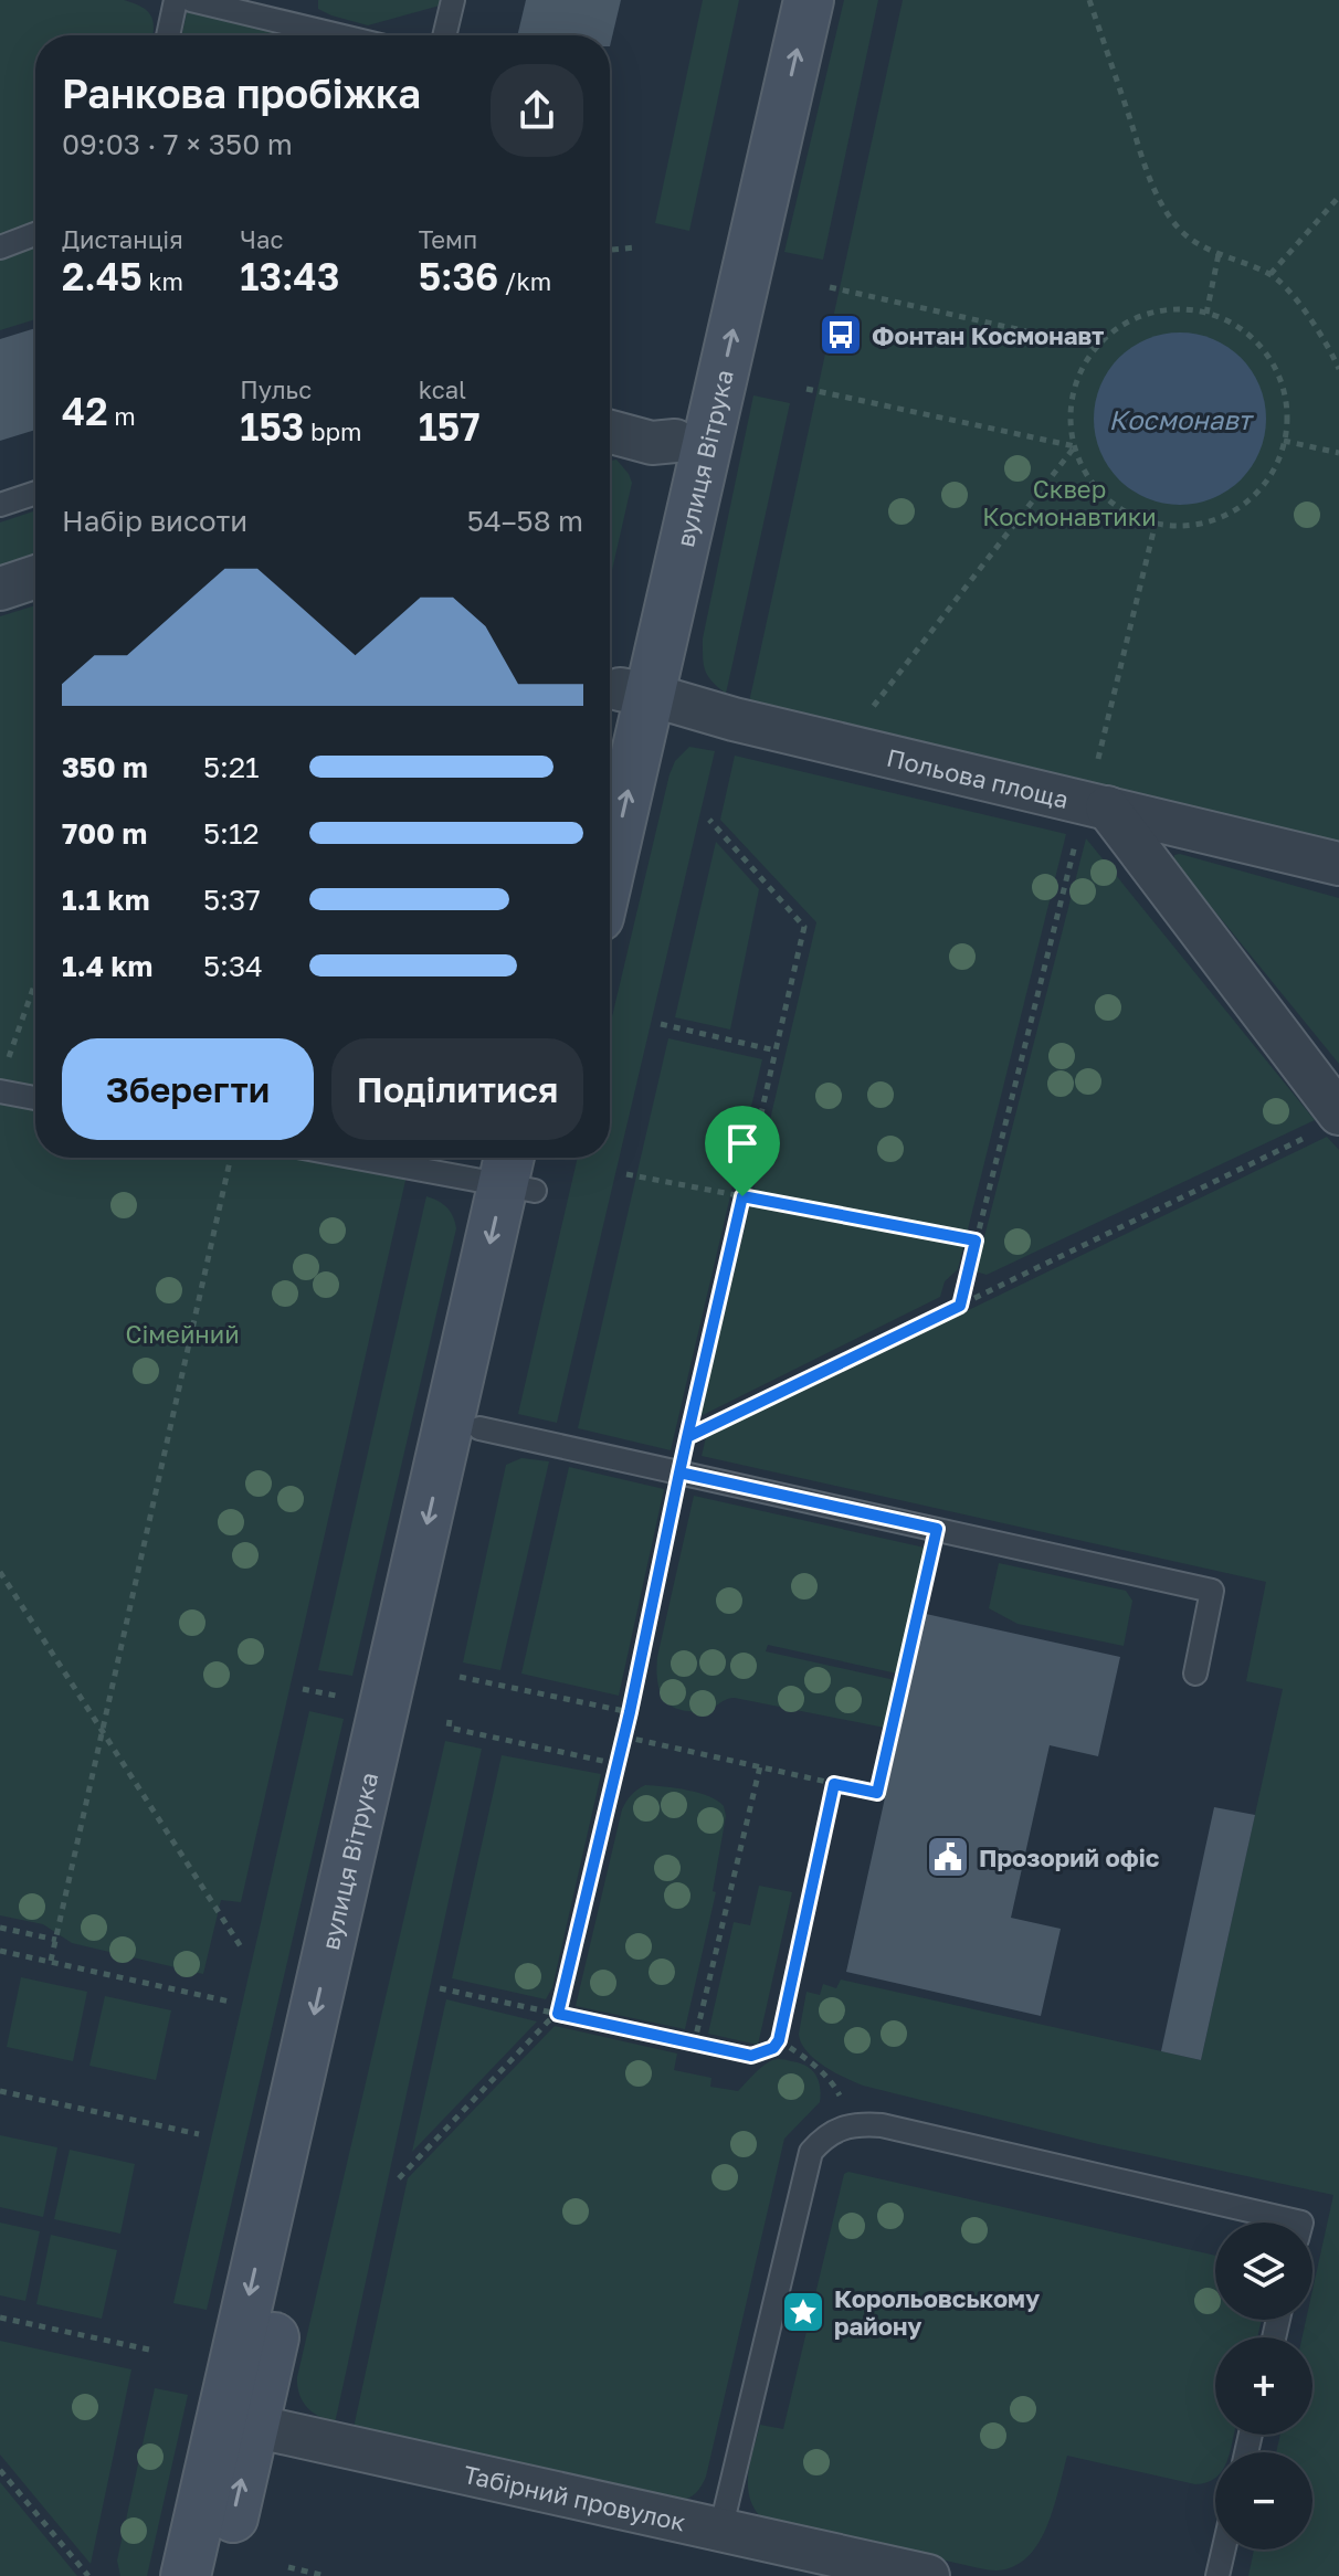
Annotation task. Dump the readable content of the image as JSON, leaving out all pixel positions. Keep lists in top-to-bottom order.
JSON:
{
  "streets": {
    "main road": ["вулиця Вітрука"],
    "street": ["Польова площа", "Табірний провулок"]
  },
  "crossings": [
    ["вулиця Вітрука", "Польова площа"],
    ["вулиця Вітрука", "Табірний провулок"]
  ],
  "water": ["Космонавт"],
  "parks": ["Сквер Космонавтики", "Сімейний"],
  "places": {
    "bus stop": ["Фонтан Космонавт"],
    "public building": ["Прозорий офіс"],
    "place": ["Корольовському району"]
  },
  "page": {
    "heading": ["Ранкова пробіжка", "09:03 · 7 × 350 m"],
    "stats": [
      ["Дистанція", "2.45 km"],
      ["Час", "13:43"],
      ["Темп", "5:36 /km"],
      ["42 m"],
      ["Пульс", "153 bpm"],
      ["kcal", "157"]
    ],
    "chart": ["Набір висоти", "54–58 m"],
    "list": [
      {
        "name": "350 m",
        "note": "5:21"
      },
      {
        "name": "700 m",
        "note": "5:12"
      },
      {
        "name": "1.1 km",
        "note": "5:37"
      },
      {
        "name": "1.4 km",
        "note": "5:34"
      }
    ],
    "buttons": ["Зберегти", "Поділитися"],
    "map_buttons": ["+", "−"]
  }
}
